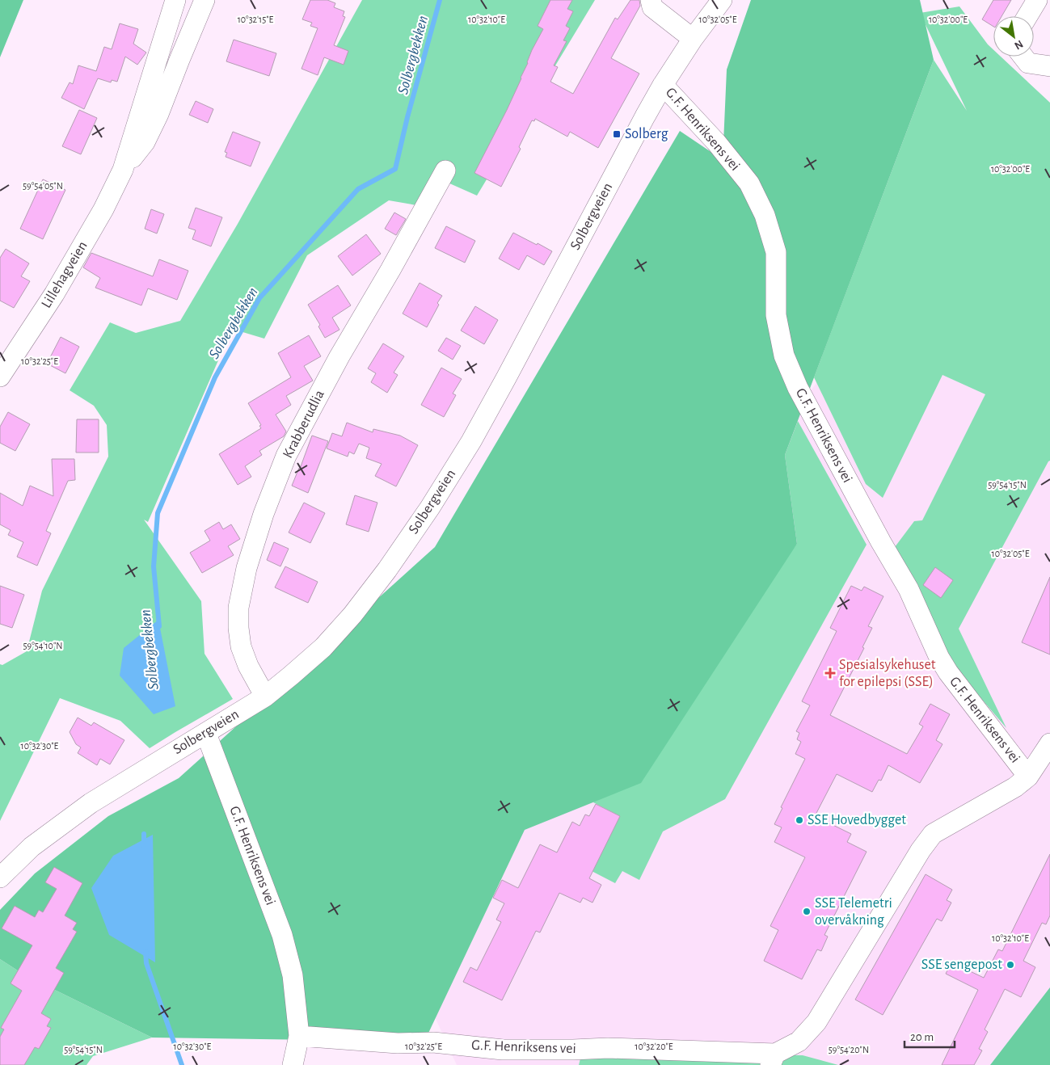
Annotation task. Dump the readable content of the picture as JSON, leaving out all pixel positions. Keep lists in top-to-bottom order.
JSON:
{
  "streets": {
    "street": [
      "G.F. Henriksens vei",
      "Solbergveien",
      "Lillehagveien",
      "Krabberudlia"
    ]
  },
  "crossings": [
    ["G.F. Henriksens vei", "Solbergveien"],
    ["Solbergveien", "Krabberudlia"]
  ],
  "water": ["Solbergbekken"],
  "places": {
    "transit": ["Solberg"],
    "health": ["Spesialsykehuset for epilepsi (SSE)"],
    "other": ["SSE Hovedbygget", "SSE Telemetri overvåkning", "SSE sengepost"]
  },
  "scale_bar": "20 m",
  "north": "bottom right",
  "coordinates": [
    "10°32'15\"E",
    "10°32'10\"E",
    "10°32'05\"E",
    "10°32'00\"E",
    "59°54'05\"N",
    "10°32'25\"E",
    "59°54'15\"N",
    "59°54'10\"N",
    "10°32'30\"E",
    "10°32'20\"E",
    "59°54'20\"N"
  ]
}
